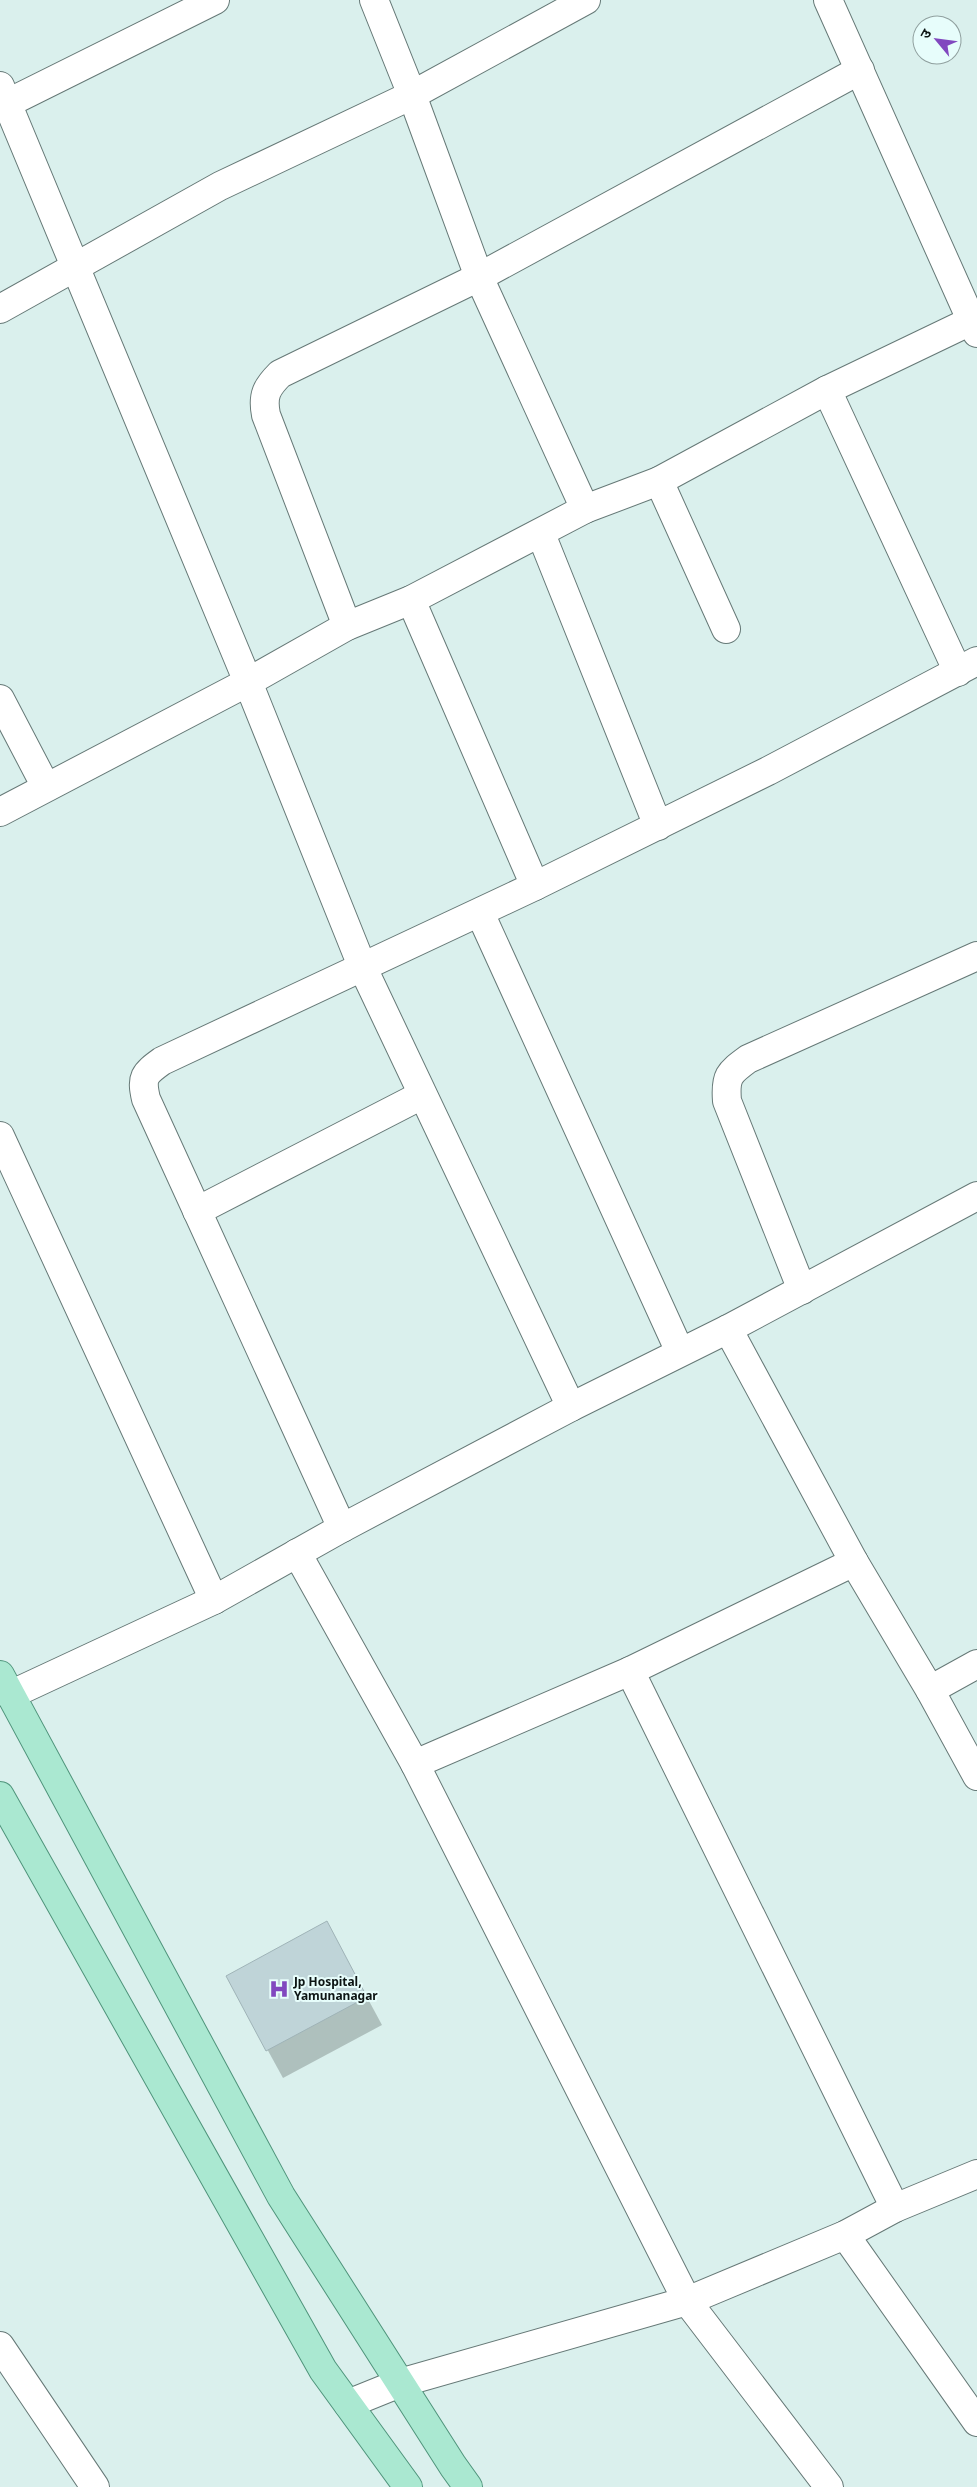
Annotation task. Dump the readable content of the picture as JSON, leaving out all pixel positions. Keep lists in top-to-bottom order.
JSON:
{
  "places": {
    "hospital": ["Jp Hospital, Yamunanagar"]
  },
  "north": "top left"
}
